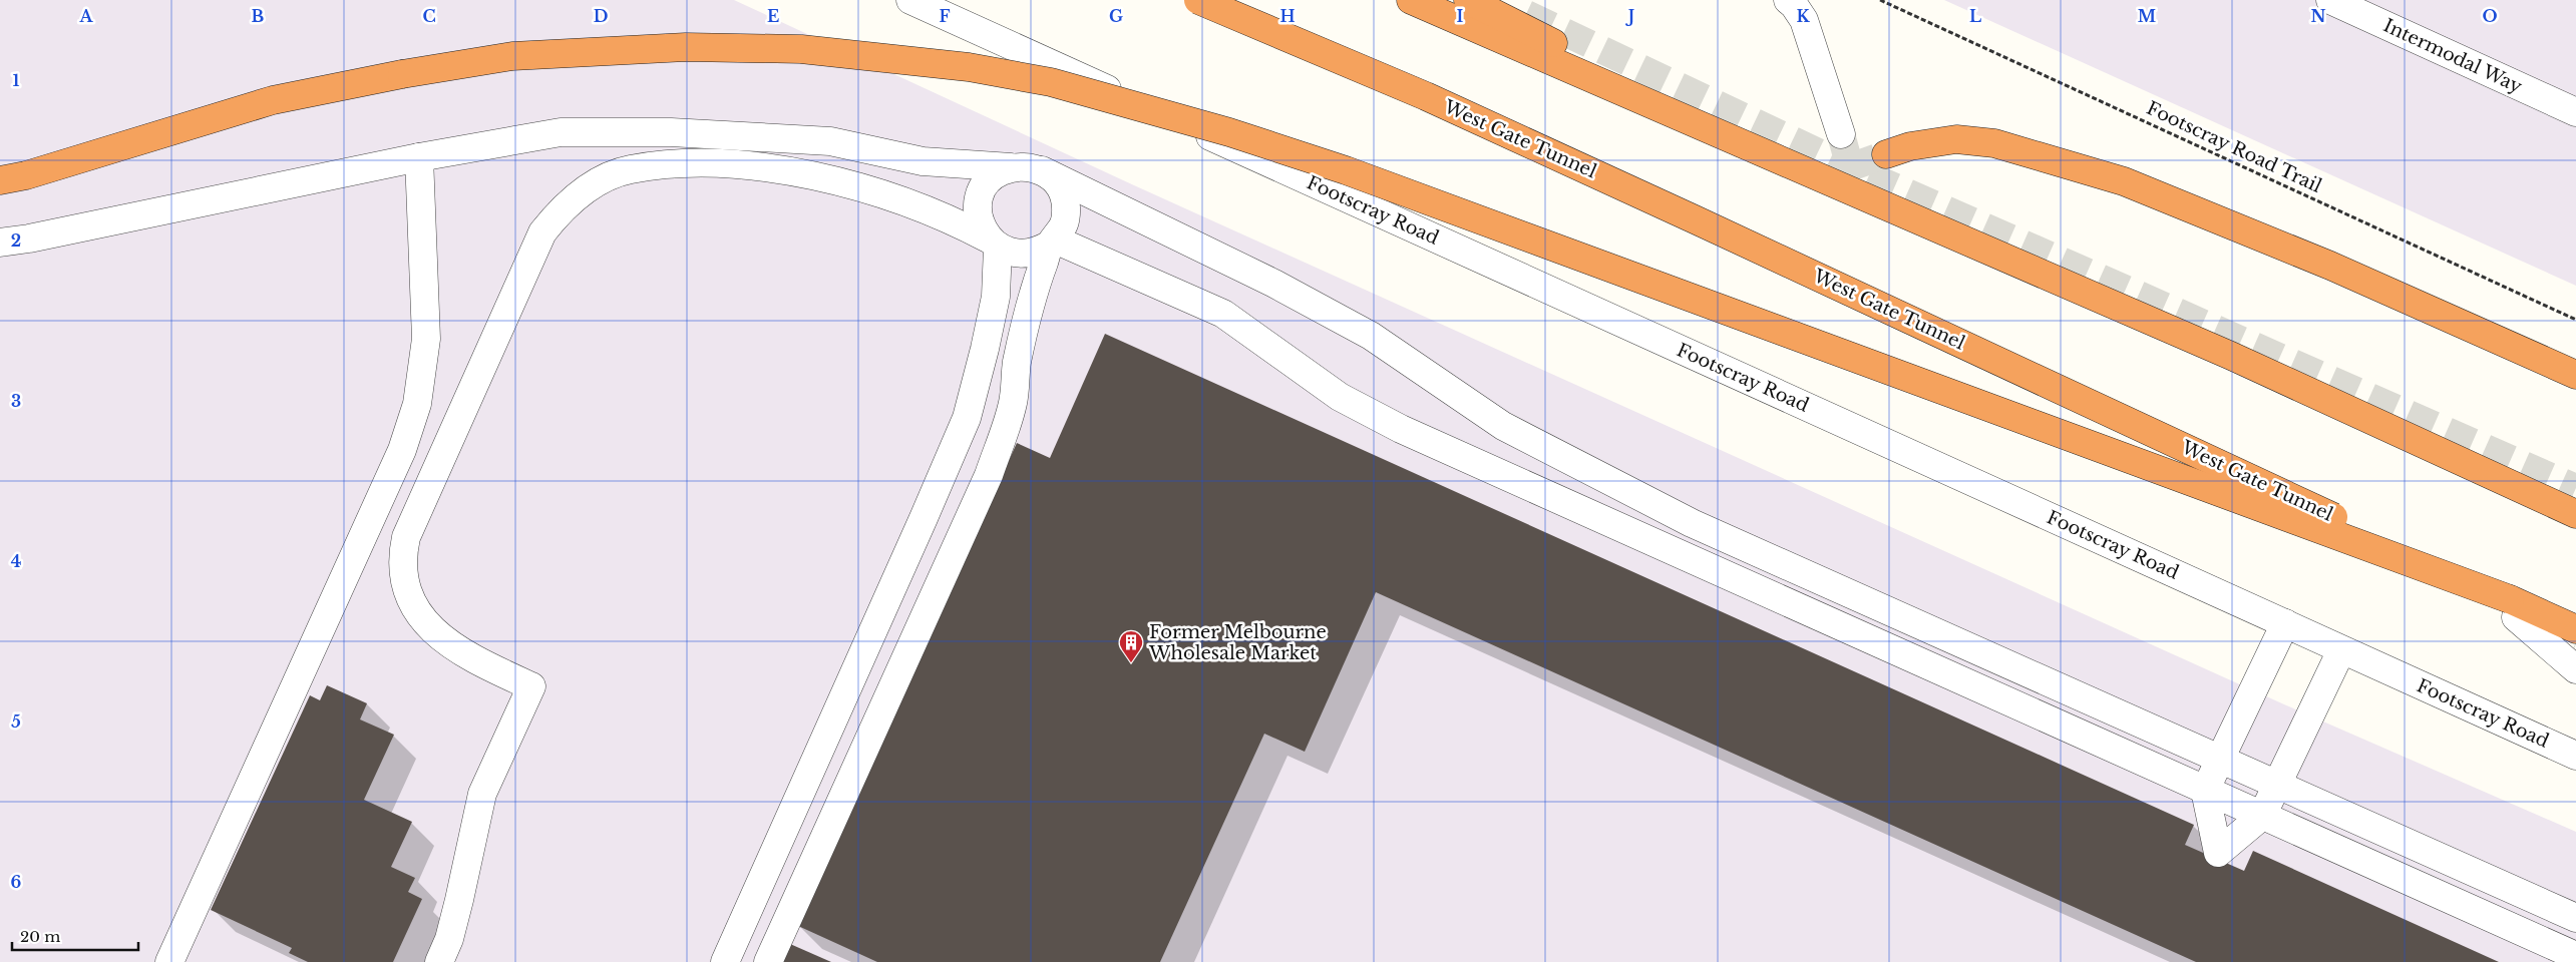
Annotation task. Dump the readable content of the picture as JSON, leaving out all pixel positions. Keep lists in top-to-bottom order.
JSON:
{
  "streets": {
    "highway": ["West Gate Tunnel"],
    "street": ["Intermodal Way", "Footscray Road"],
    "path": ["Footscray Road Trail"]
  },
  "places": {
    "building": ["Former Melbourne Wholesale Market"]
  },
  "scale_bar": "20 m",
  "grid": {
    "columns": [
      "A",
      "B",
      "C",
      "D",
      "E",
      "F",
      "G",
      "H",
      "I",
      "J",
      "K",
      "L",
      "M",
      "N",
      "O"
    ],
    "rows": [
      "1",
      "2",
      "3",
      "4",
      "5",
      "6"
    ]
  }
}
